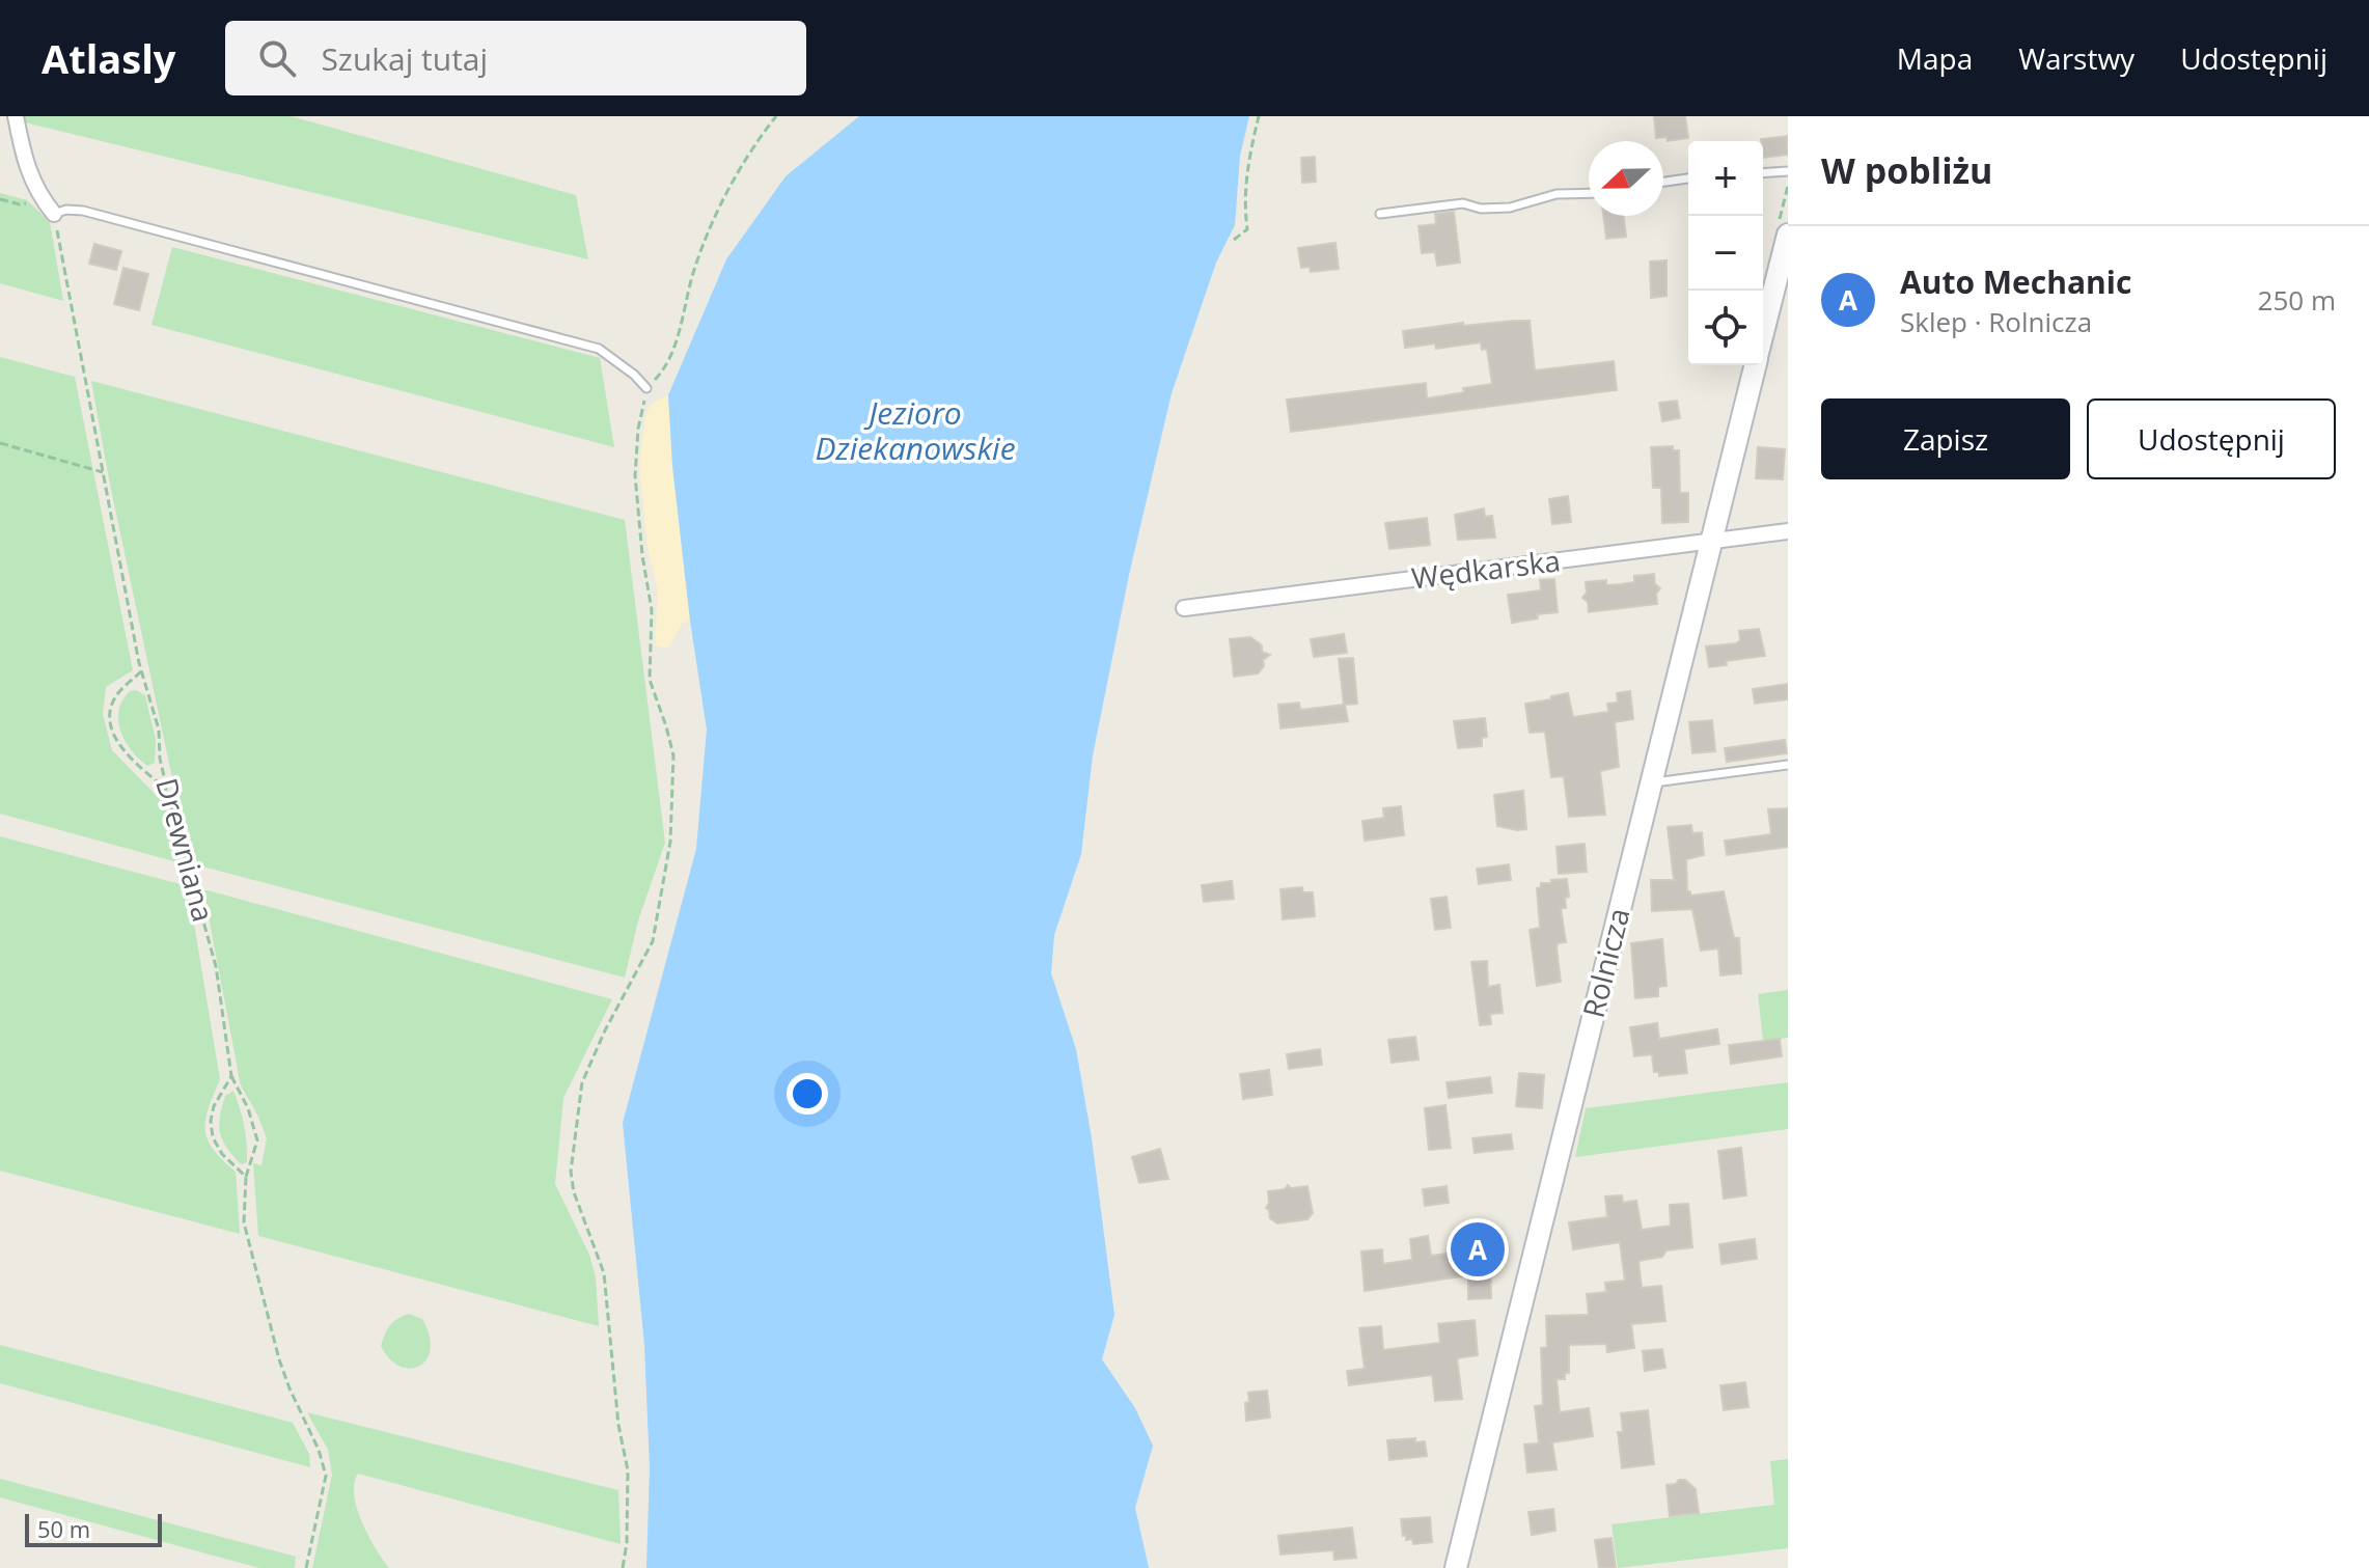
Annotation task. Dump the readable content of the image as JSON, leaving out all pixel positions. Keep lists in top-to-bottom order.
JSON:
{
  "streets": {
    "street": ["Wędkarska", "Rolnicza"],
    "path": ["Drewniana"]
  },
  "crossings": [
    ["Wędkarska", "Rolnicza"]
  ],
  "water": ["Jezioro Dziekanowskie"],
  "scale_bar": "50 m",
  "north": "left",
  "page": {
    "header": "Atlasly",
    "search": "Szukaj tutaj",
    "nav": ["Mapa", "Warstwy", "Udostępnij"],
    "heading": "W pobliżu",
    "map_buttons": ["+", "−"],
    "list": [
      {
        "mark": "A",
        "name": "Auto Mechanic",
        "note": "Sklep · Rolnicza",
        "value": "250 m"
      }
    ],
    "buttons": ["Zapisz", "Udostępnij"],
    "pins": "A",
    "scale": "50 m"
  }
}
